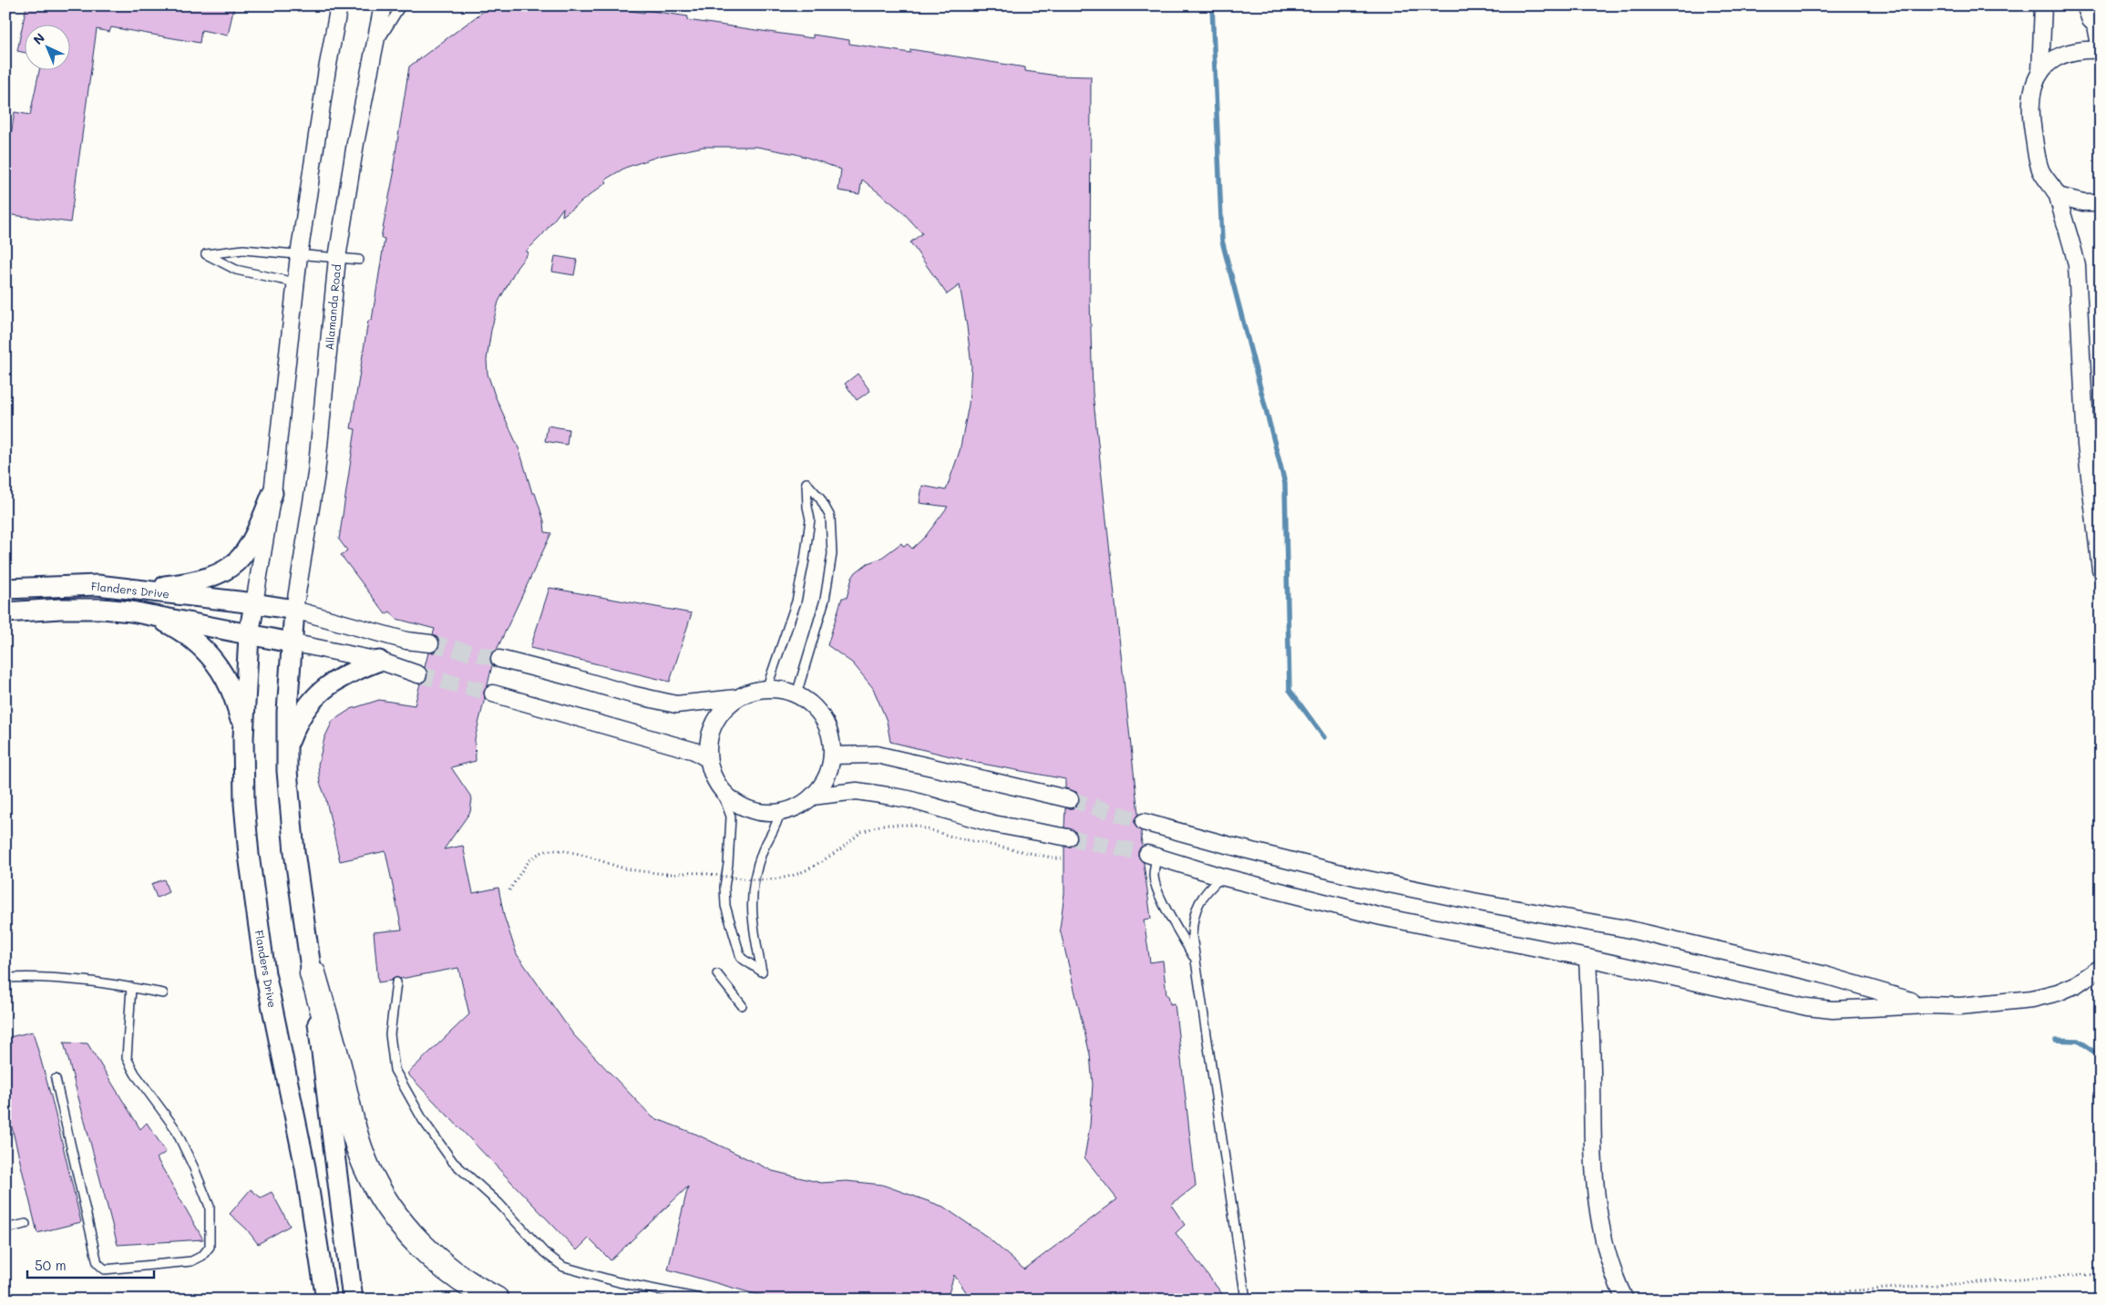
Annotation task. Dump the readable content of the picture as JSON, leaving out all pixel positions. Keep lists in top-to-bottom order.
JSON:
{
  "streets": {
    "street": ["Allamanda Road", "Flanders Drive"]
  },
  "crossings": [
    ["Allamanda Road", "Flanders Drive"]
  ],
  "scale_bar": "50 m",
  "north": "top left"
}
